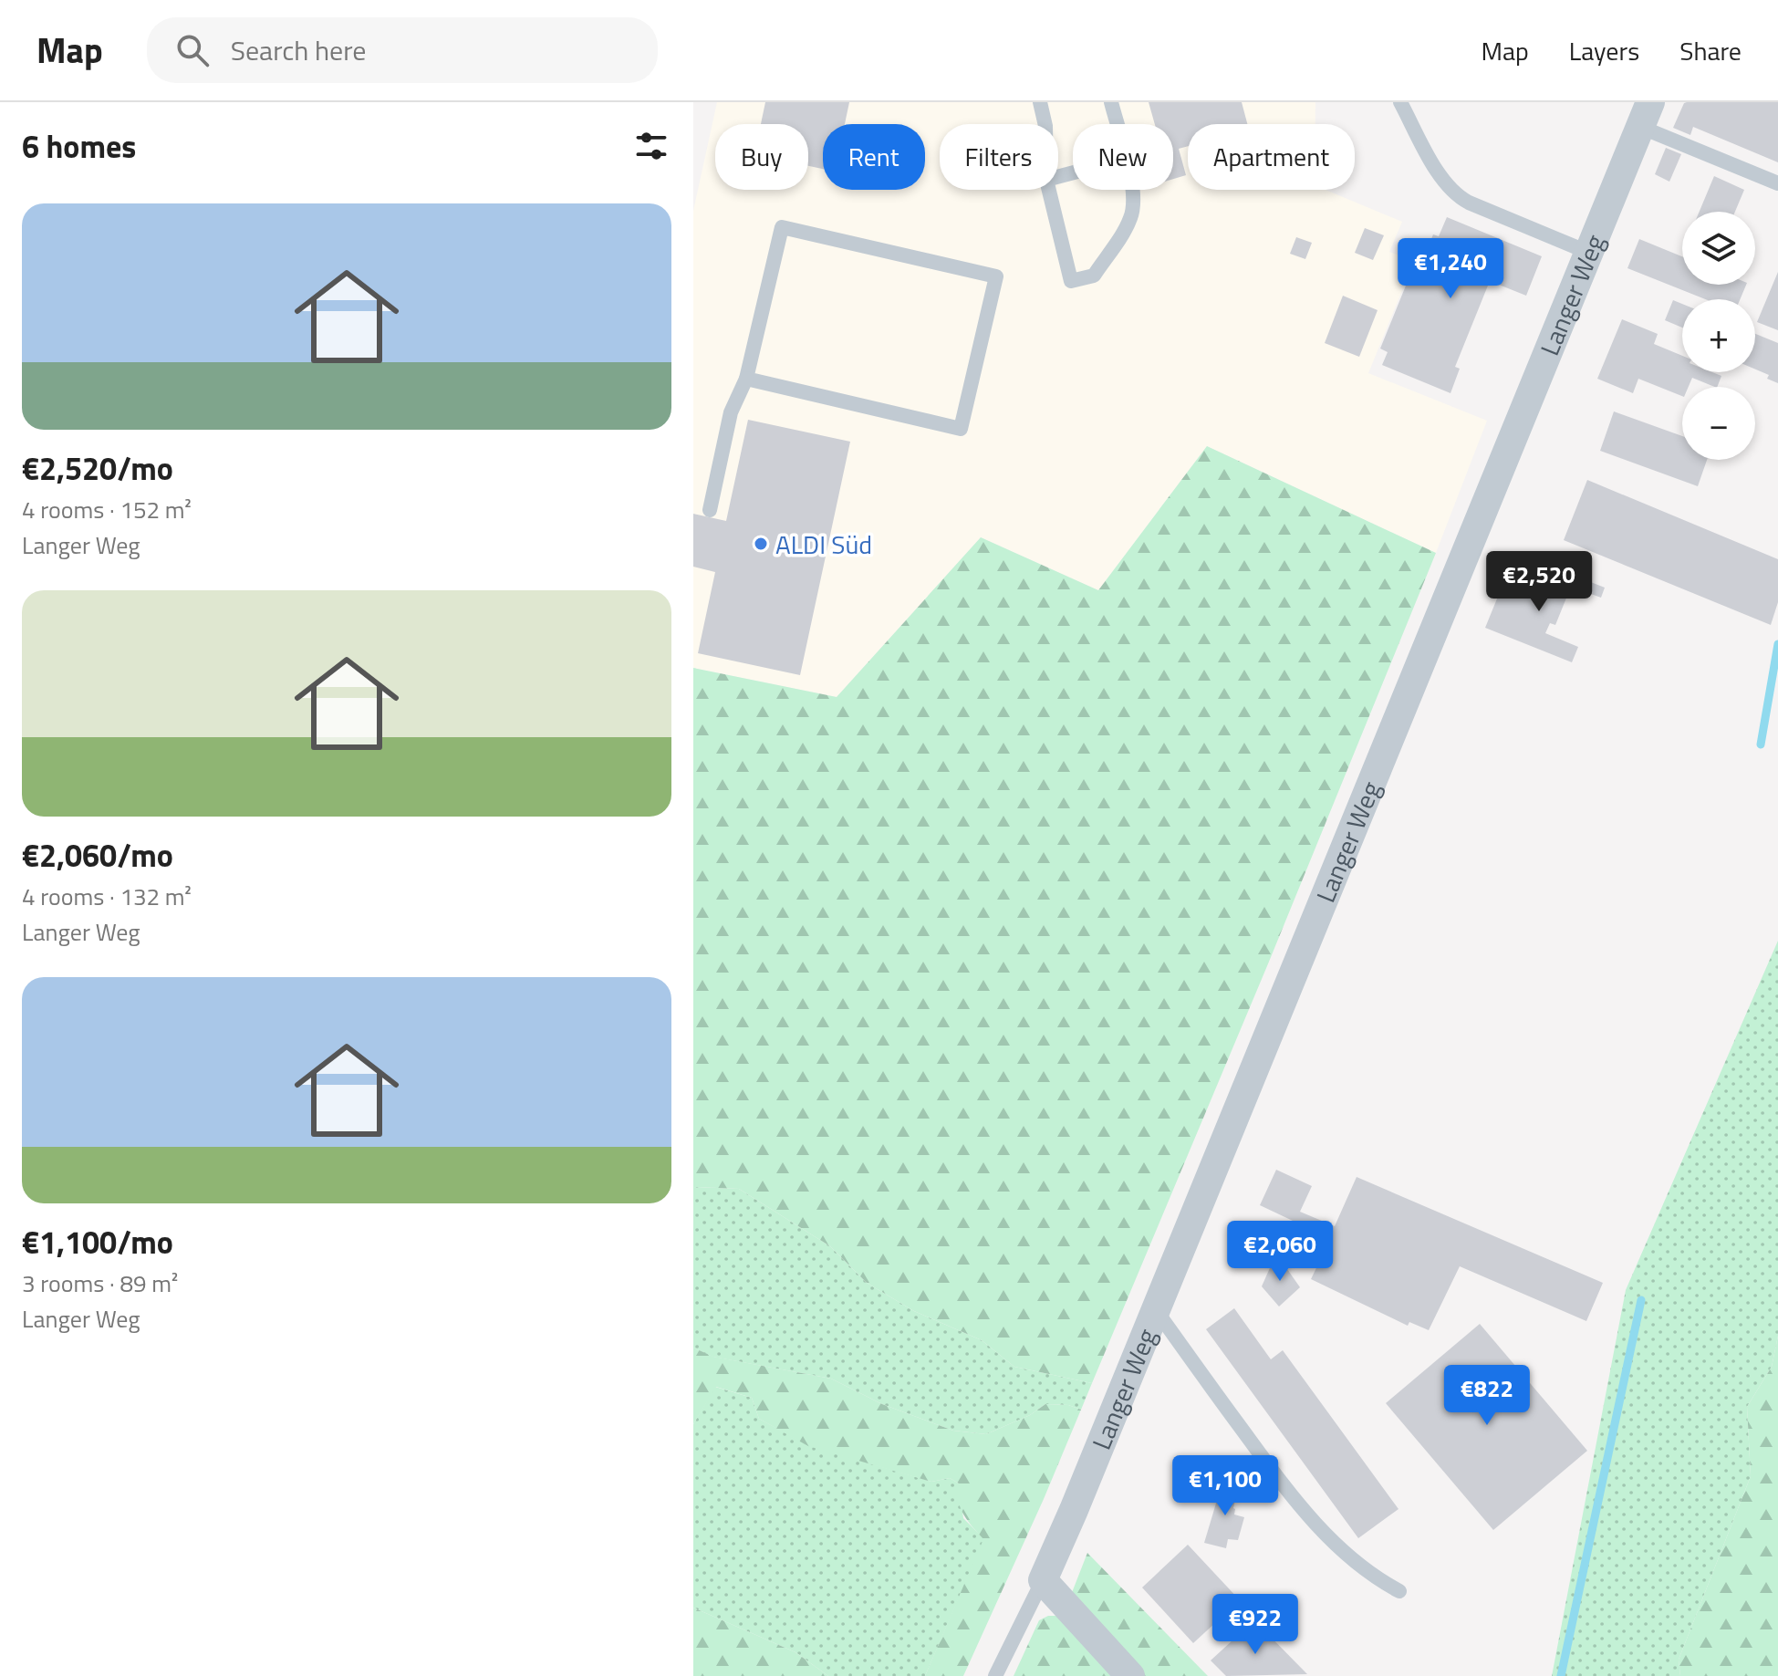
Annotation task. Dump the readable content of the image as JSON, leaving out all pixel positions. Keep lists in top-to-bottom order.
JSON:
{
  "streets": {
    "street": ["Langer Weg"]
  },
  "places": ["ALDI Süd"],
  "page": {
    "header": "Map",
    "search": "Search here",
    "nav": ["Map", "Layers", "Share"],
    "heading": "6 homes",
    "chip": [
      "Buy",
      "Rent",
      "Filters",
      "New",
      "Apartment"
    ],
    "list": [
      {
        "name": "€2,520/mo",
        "note": "4 rooms · 152 m² · Langer Weg"
      },
      {
        "name": "€2,060/mo",
        "note": "4 rooms · 132 m² · Langer Weg"
      },
      {
        "name": "€1,100/mo",
        "note": "3 rooms · 89 m² · Langer Weg"
      }
    ],
    "map_buttons": ["+", "−"],
    "price": [
      "€1,240",
      "€2,520",
      "€2,060",
      "€822",
      "€1,100",
      "€922"
    ]
  }
}
